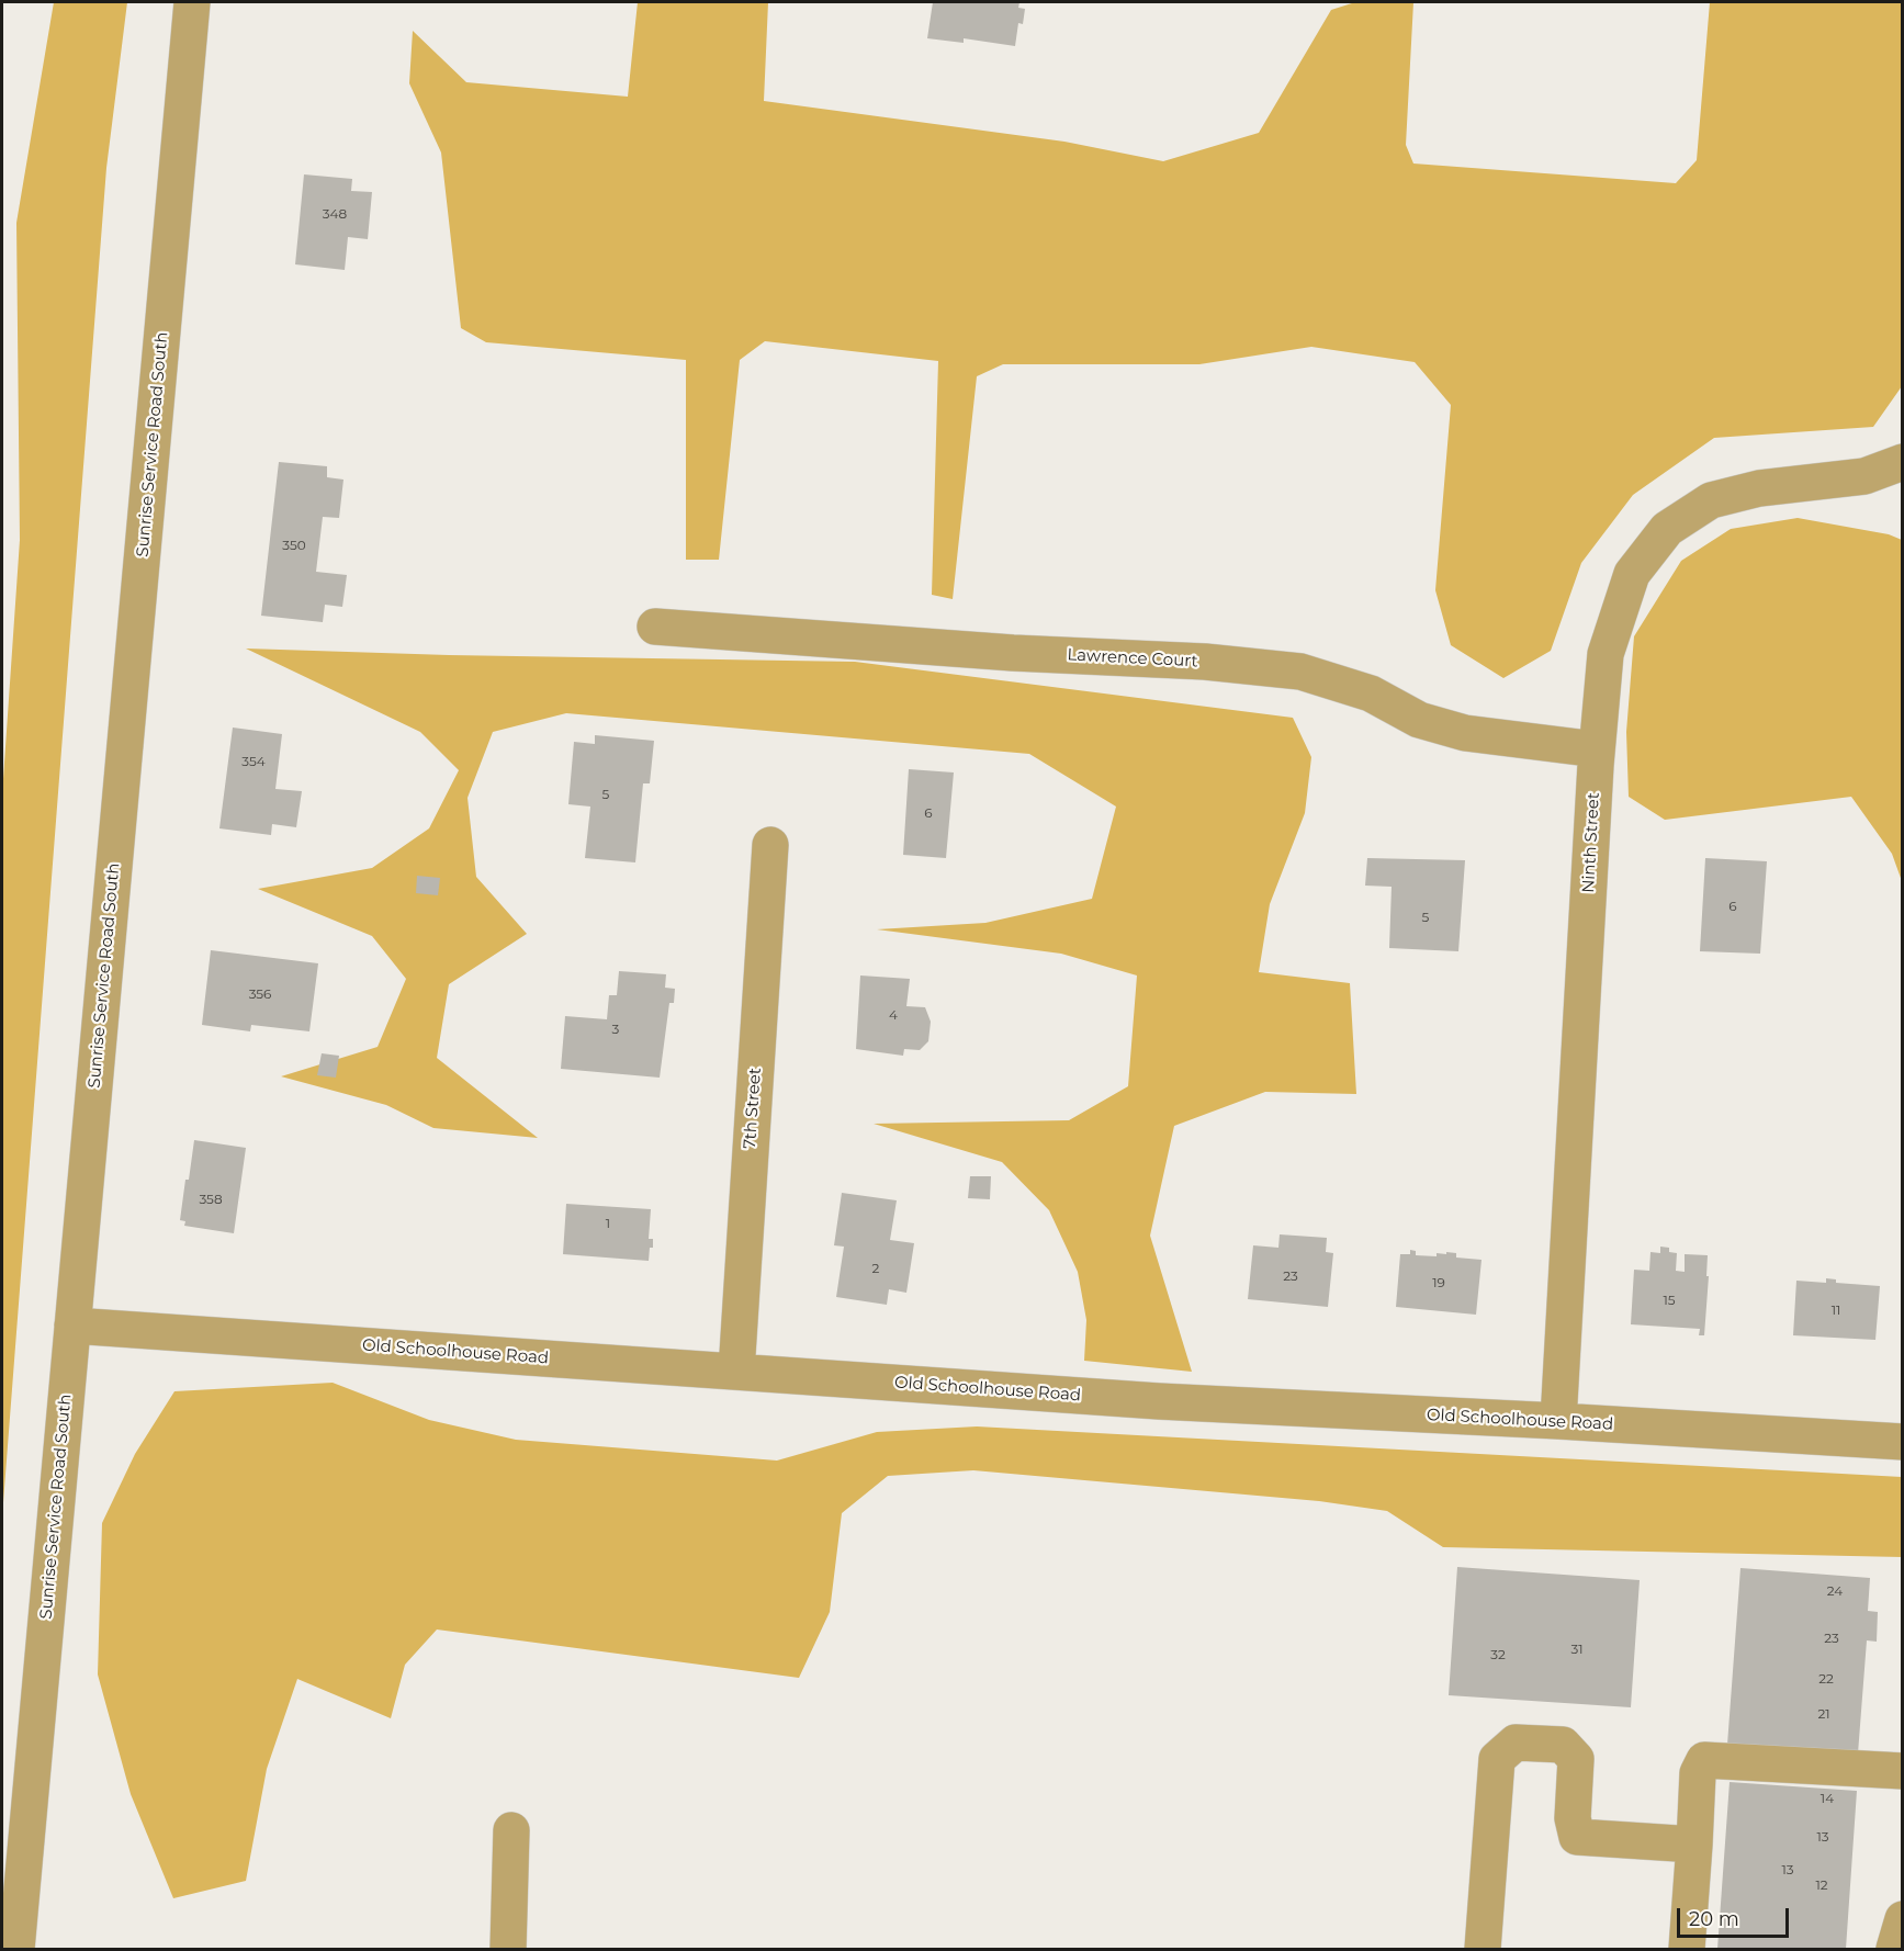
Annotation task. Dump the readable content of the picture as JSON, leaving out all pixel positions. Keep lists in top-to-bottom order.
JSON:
{
  "streets": {
    "street": [
      "Sunrise Service Road South",
      "Lawrence Court",
      "Ninth Street",
      "7th Street",
      "Old Schoolhouse Road"
    ]
  },
  "crossings": [
    ["Sunrise Service Road South", "Old Schoolhouse Road"],
    ["Lawrence Court", "Ninth Street"],
    ["Ninth Street", "Old Schoolhouse Road"],
    ["7th Street", "Old Schoolhouse Road"]
  ],
  "house_numbers": [
    "348",
    "350",
    "354",
    "5",
    "6",
    "6",
    "5",
    "356",
    "4",
    "3",
    "358",
    "1",
    "2",
    "23",
    "19",
    "15",
    "11",
    "24",
    "23",
    "31",
    "32",
    "22",
    "21",
    "14",
    "13",
    "13",
    "12"
  ],
  "scale_bar": "20 m"
}
